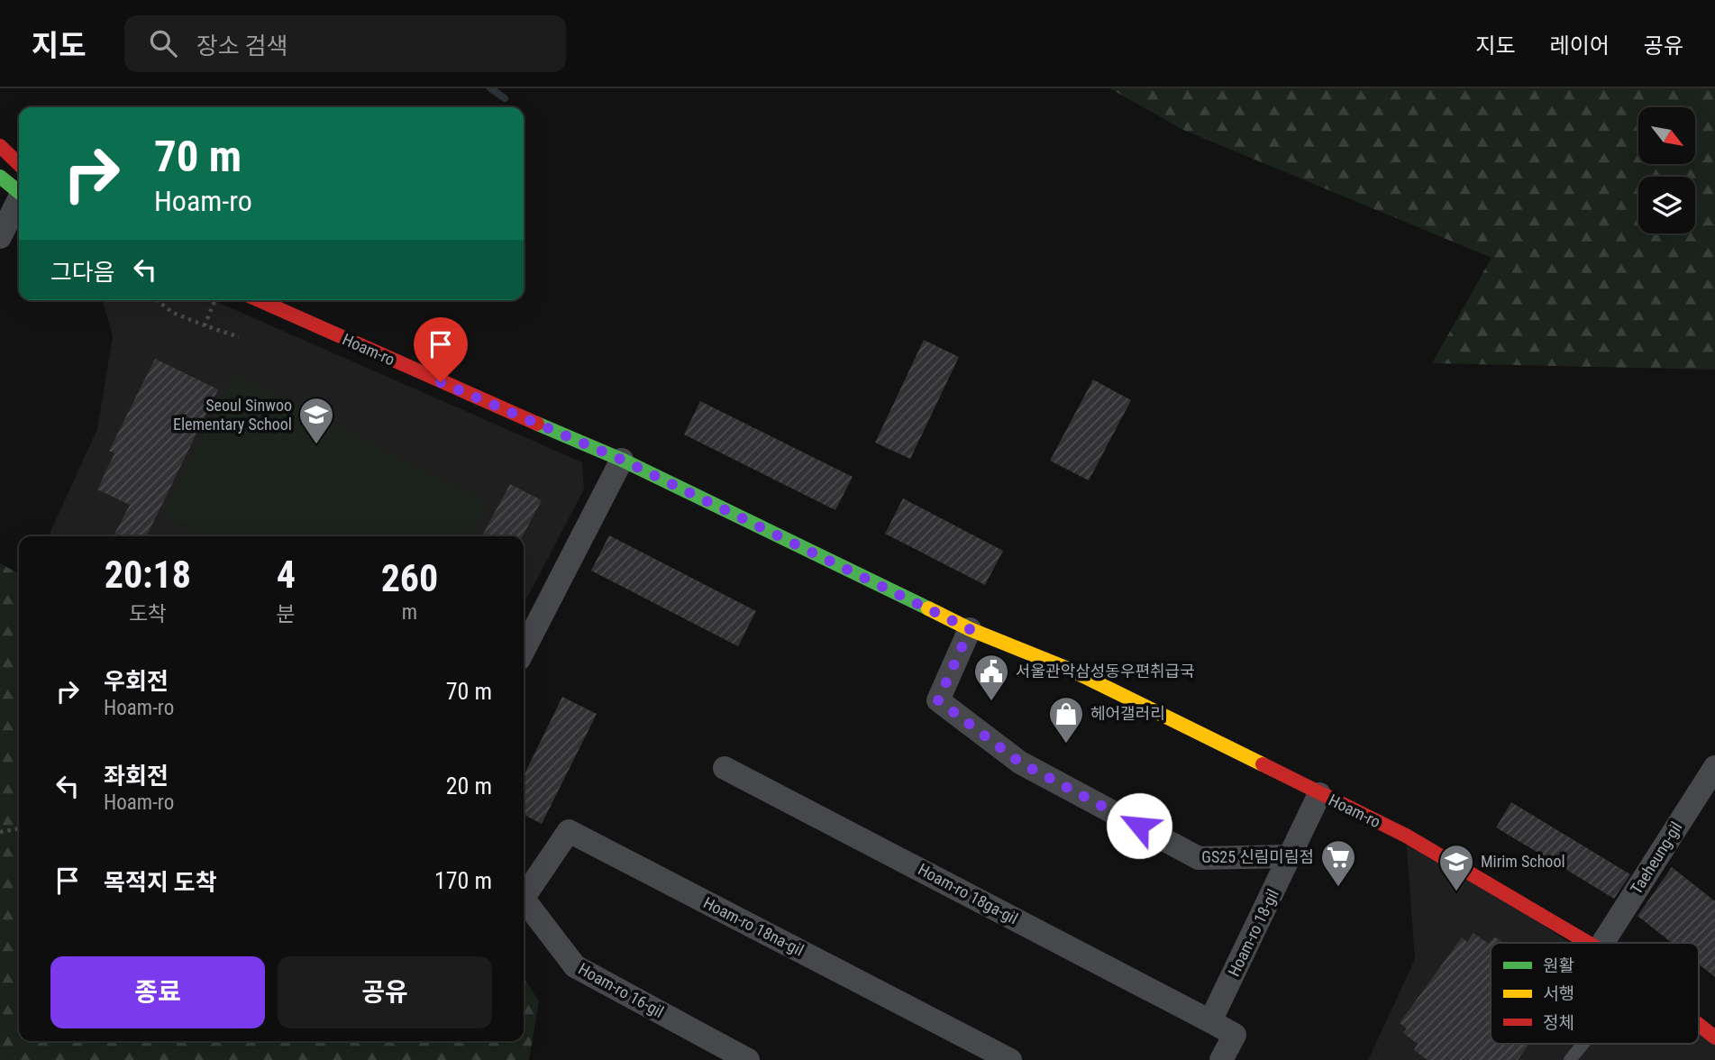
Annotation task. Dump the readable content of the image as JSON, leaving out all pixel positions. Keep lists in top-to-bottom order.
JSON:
{
  "streets": {
    "main road": ["Hoam-ro"],
    "street": [
      "Taeheung-gil",
      "Hoam-ro 18ga-gil",
      "Hoam-ro 18na-gil",
      "Hoam-ro 18-gil",
      "Hoam-ro 16-gil"
    ]
  },
  "crossings": [
    ["Hoam-ro", "Hoam-ro 18-gil"],
    ["Hoam-ro 18ga-gil", "Hoam-ro 18-gil"]
  ],
  "places": {
    "school or university": ["Seoul Sinwoo Elementary School", "Mirim School"],
    "public building": ["서울관악삼성동우편취급국"],
    "shop": ["헤어갤러리"],
    "supermarket": ["GS25 신림미림점"]
  },
  "legend": ["원활", "서행", "정체"],
  "north": "bottom right",
  "page": {
    "header": "지도",
    "search": "장소 검색",
    "nav": ["지도", "레이어", "공유"],
    "turn": ["70 m", "Hoam-ro"],
    "then": "그다음",
    "eta": [
      "20:18",
      "도착",
      "4",
      "분",
      "260",
      "m"
    ],
    "list": [
      {
        "name": "우회전",
        "note": "Hoam-ro",
        "value": "70 m"
      },
      {
        "name": "좌회전",
        "note": "Hoam-ro",
        "value": "20 m"
      },
      {
        "name": "목적지 도착",
        "value": "170 m"
      }
    ],
    "buttons": ["종료", "공유"]
  }
}
